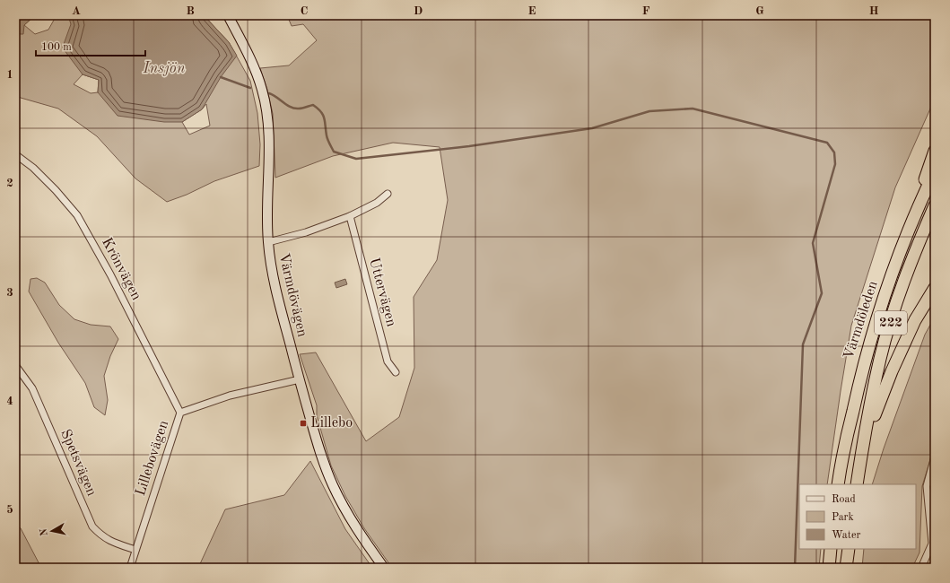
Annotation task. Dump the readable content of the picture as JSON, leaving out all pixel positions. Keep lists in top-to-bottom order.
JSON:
{
  "streets": {
    "highway": ["Värmdöleden", "222"],
    "main road": ["Värmdövägen"],
    "street": [
      "Krönvägen",
      "Uttervägen",
      "Lillebovägen",
      "Spetsvägen"
    ]
  },
  "crossings": [
    ["Krönvägen", "Lillebovägen"],
    ["Värmdövägen", "Lillebovägen"],
    ["Lillebovägen", "Spetsvägen"]
  ],
  "water": ["Insjön"],
  "places": {
    "transit": ["Lillebo"]
  },
  "legend": ["Road", "Park", "Water"],
  "scale_bar": "100 m",
  "north": "left",
  "grid": {
    "columns": [
      "A",
      "B",
      "C",
      "D",
      "E",
      "F",
      "G",
      "H"
    ],
    "rows": [
      "1",
      "2",
      "3",
      "4",
      "5"
    ]
  }
}
